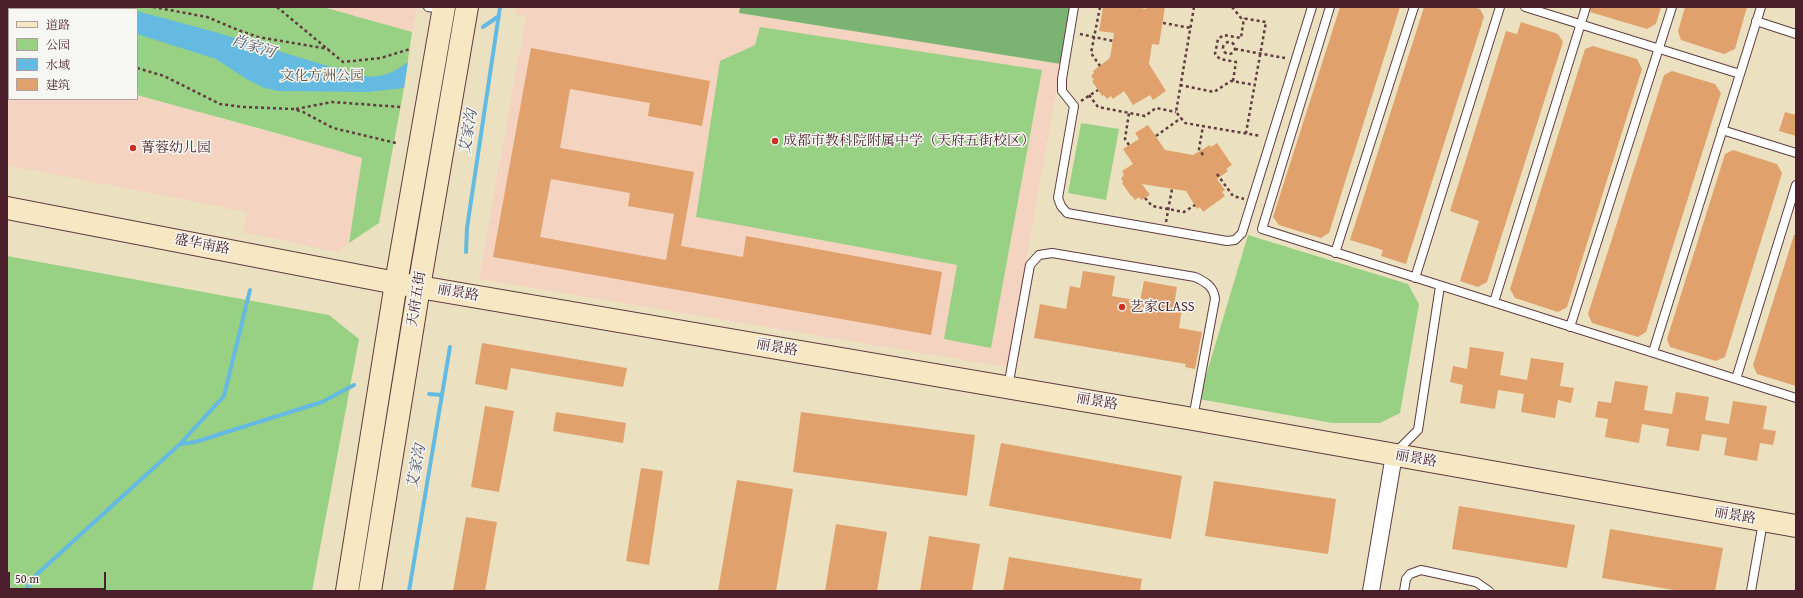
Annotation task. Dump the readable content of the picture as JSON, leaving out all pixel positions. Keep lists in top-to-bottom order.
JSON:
{
  "streets": {
    "street": ["盛华南路", "丽景路", "天府五街"]
  },
  "crossings": [
    ["盛华南路", "丽景路"],
    ["盛华南路", "天府五街"],
    ["丽景路", "天府五街"]
  ],
  "water": ["肖家河", "艾家沟"],
  "parks": ["文化方洲公园"],
  "places": ["成都市教科院附属中学（天府五街校区）", "菁蓉幼儿园", "艺家CLASS"],
  "legend": [
    "道路",
    "公园",
    "水域",
    "建筑"
  ],
  "scale_bar": "50 m"
}
